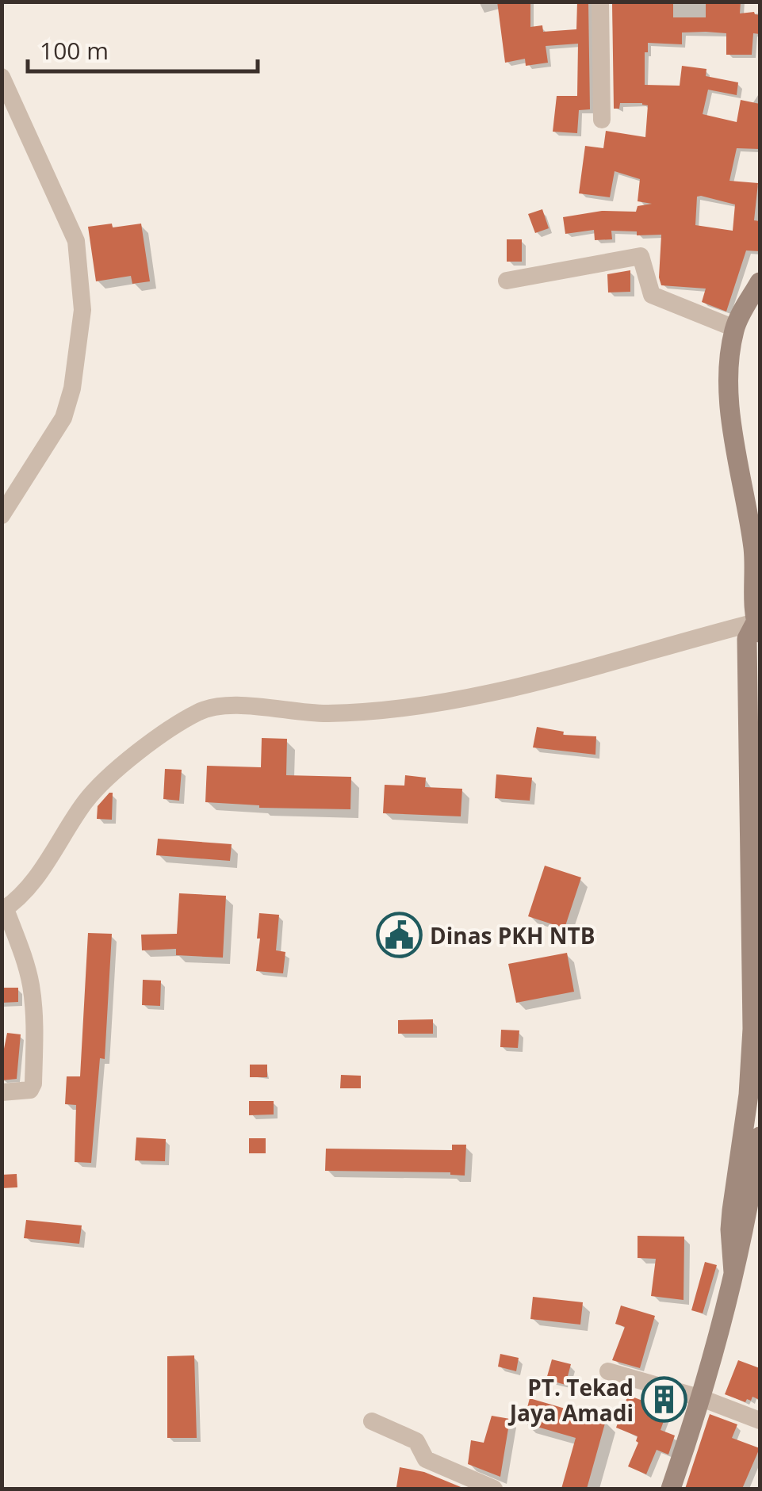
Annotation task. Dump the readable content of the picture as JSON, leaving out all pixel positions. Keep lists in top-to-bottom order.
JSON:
{
  "places": {
    "public building": ["Dinas PKH NTB"],
    "building": ["PT. Tekad Jaya Amadi"]
  },
  "scale_bar": "100 m"
}
